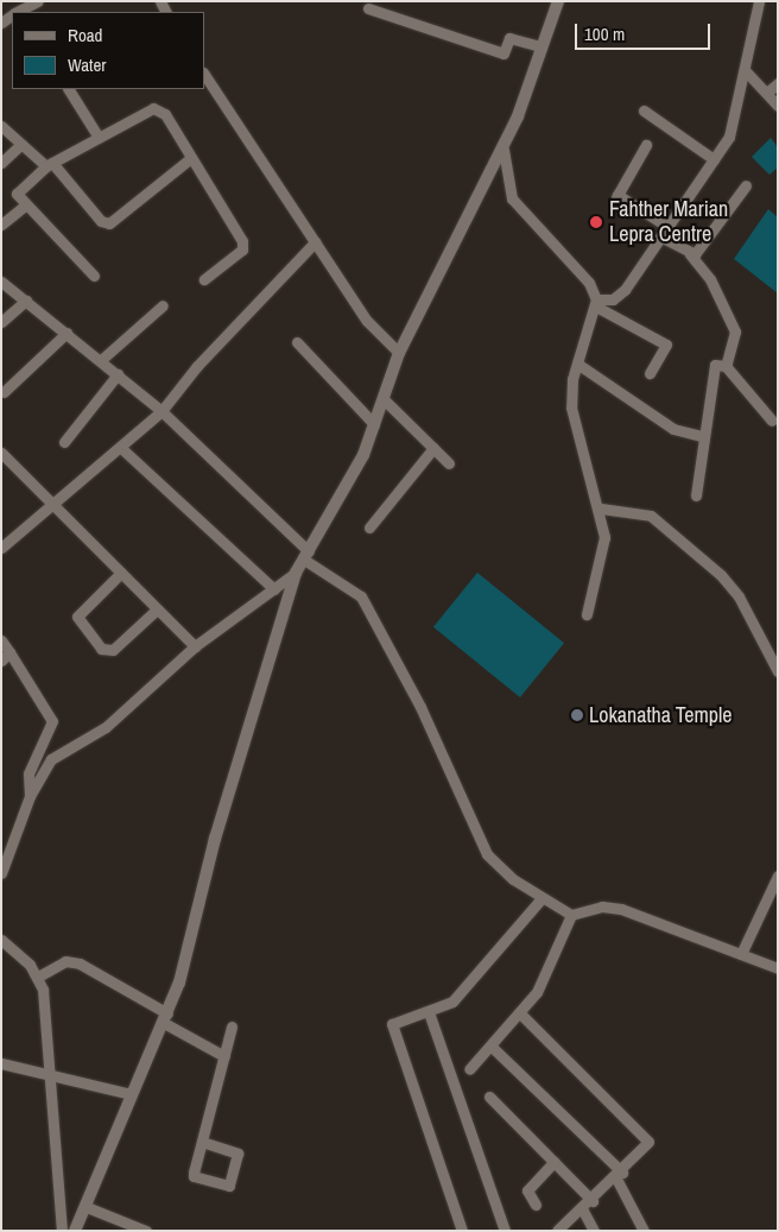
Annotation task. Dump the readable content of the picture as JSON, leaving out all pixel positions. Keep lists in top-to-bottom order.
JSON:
{
  "places": ["Fahther Marian Lepra Centre", "Lokanatha Temple"],
  "legend": ["Road", "Water"],
  "scale_bar": "100 m"
}
